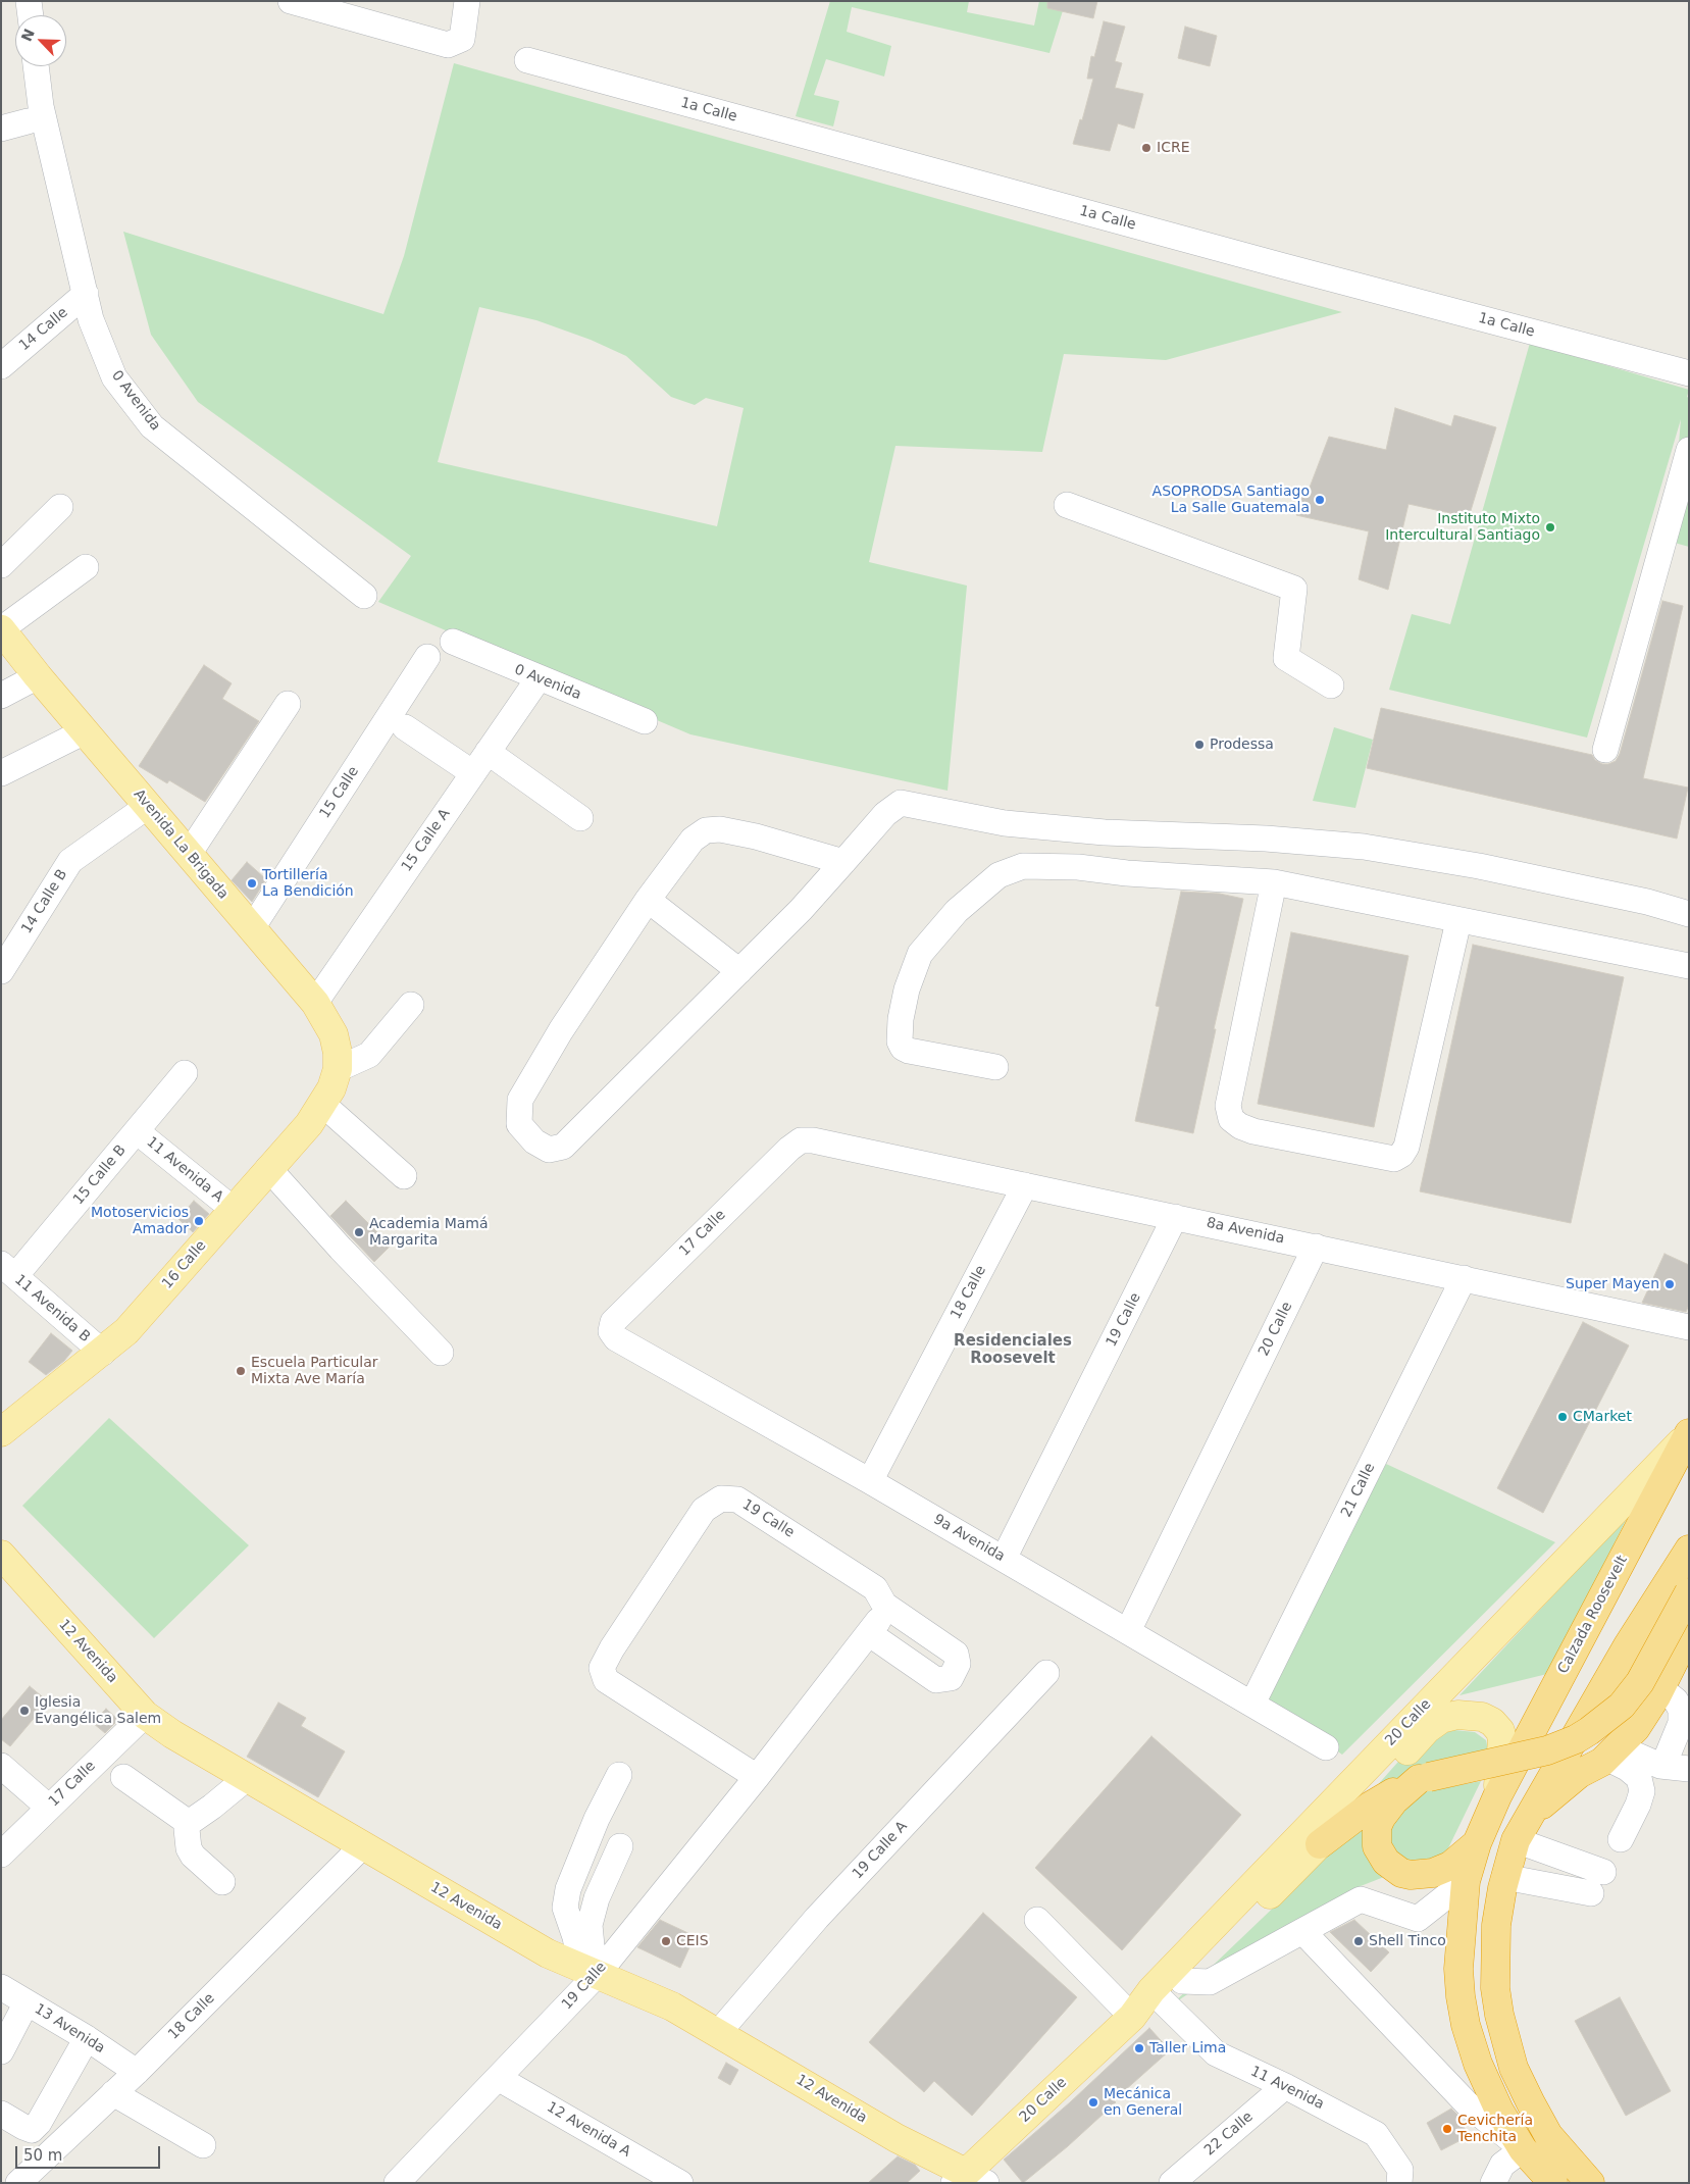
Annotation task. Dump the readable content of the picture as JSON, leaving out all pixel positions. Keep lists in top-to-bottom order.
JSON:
{
  "streets": {
    "highway": ["Calzada Roosevelt"],
    "main road": [
      "Avenida La Brigada",
      "16 Calle",
      "20 Calle",
      "12 Avenida"
    ],
    "street": [
      "1a Calle",
      "14 Calle",
      "0 Avenida",
      "15 Calle",
      "15 Calle A",
      "14 Calle B",
      "11 Avenida A",
      "15 Calle B",
      "8a Avenida",
      "17 Calle",
      "18 Calle",
      "11 Avenida B",
      "19 Calle",
      "21 Calle",
      "9a Avenida",
      "19 Calle A",
      "13 Avenida",
      "11 Avenida",
      "12 Avenida A",
      "22 Calle"
    ]
  },
  "crossings": [
    ["14 Calle", "0 Avenida"],
    ["0 Avenida", "15 Calle A"],
    ["15 Calle", "Avenida La Brigada"],
    ["15 Calle A", "Avenida La Brigada"],
    ["Avenida La Brigada", "14 Calle B"],
    ["Avenida La Brigada", "16 Calle"],
    ["11 Avenida A", "15 Calle B"],
    ["11 Avenida A", "16 Calle"],
    ["15 Calle B", "11 Avenida B"],
    ["8a Avenida", "17 Calle"],
    ["8a Avenida", "18 Calle"],
    ["8a Avenida", "19 Calle"],
    ["8a Avenida", "20 Calle"],
    ["8a Avenida", "21 Calle"],
    ["17 Calle", "9a Avenida"],
    ["17 Calle", "12 Avenida"],
    ["16 Calle", "11 Avenida B"],
    ["18 Calle", "9a Avenida"],
    ["18 Calle", "12 Avenida"],
    ["18 Calle", "13 Avenida"],
    ["19 Calle", "9a Avenida"],
    ["19 Calle", "12 Avenida"],
    ["19 Calle", "12 Avenida A"],
    ["20 Calle", "9a Avenida"],
    ["20 Calle", "Calzada Roosevelt"],
    ["20 Calle", "12 Avenida"],
    ["20 Calle", "11 Avenida"],
    ["21 Calle", "9a Avenida"],
    ["12 Avenida", "19 Calle A"],
    ["11 Avenida", "22 Calle"]
  ],
  "districts": ["Residenciales Roosevelt"],
  "places": [
    "ICRE",
    "ASOPRODSA Santiago La Salle Guatemala",
    "Instituto Mixto Intercultural Santiago",
    "Prodessa",
    "Tortillería La Bendición",
    "Motoservicios Amador",
    "Academia Mamá Margarita",
    "Super Mayen",
    "Escuela Particular Mixta Ave María",
    "CMarket",
    "Iglesia Evangélica Salem",
    "CEIS",
    "Shell Tinco",
    "Taller Lima",
    "Mecánica en General",
    "Cevichería Tenchita"
  ],
  "scale_bar": "50 m",
  "north": "top left"
}
